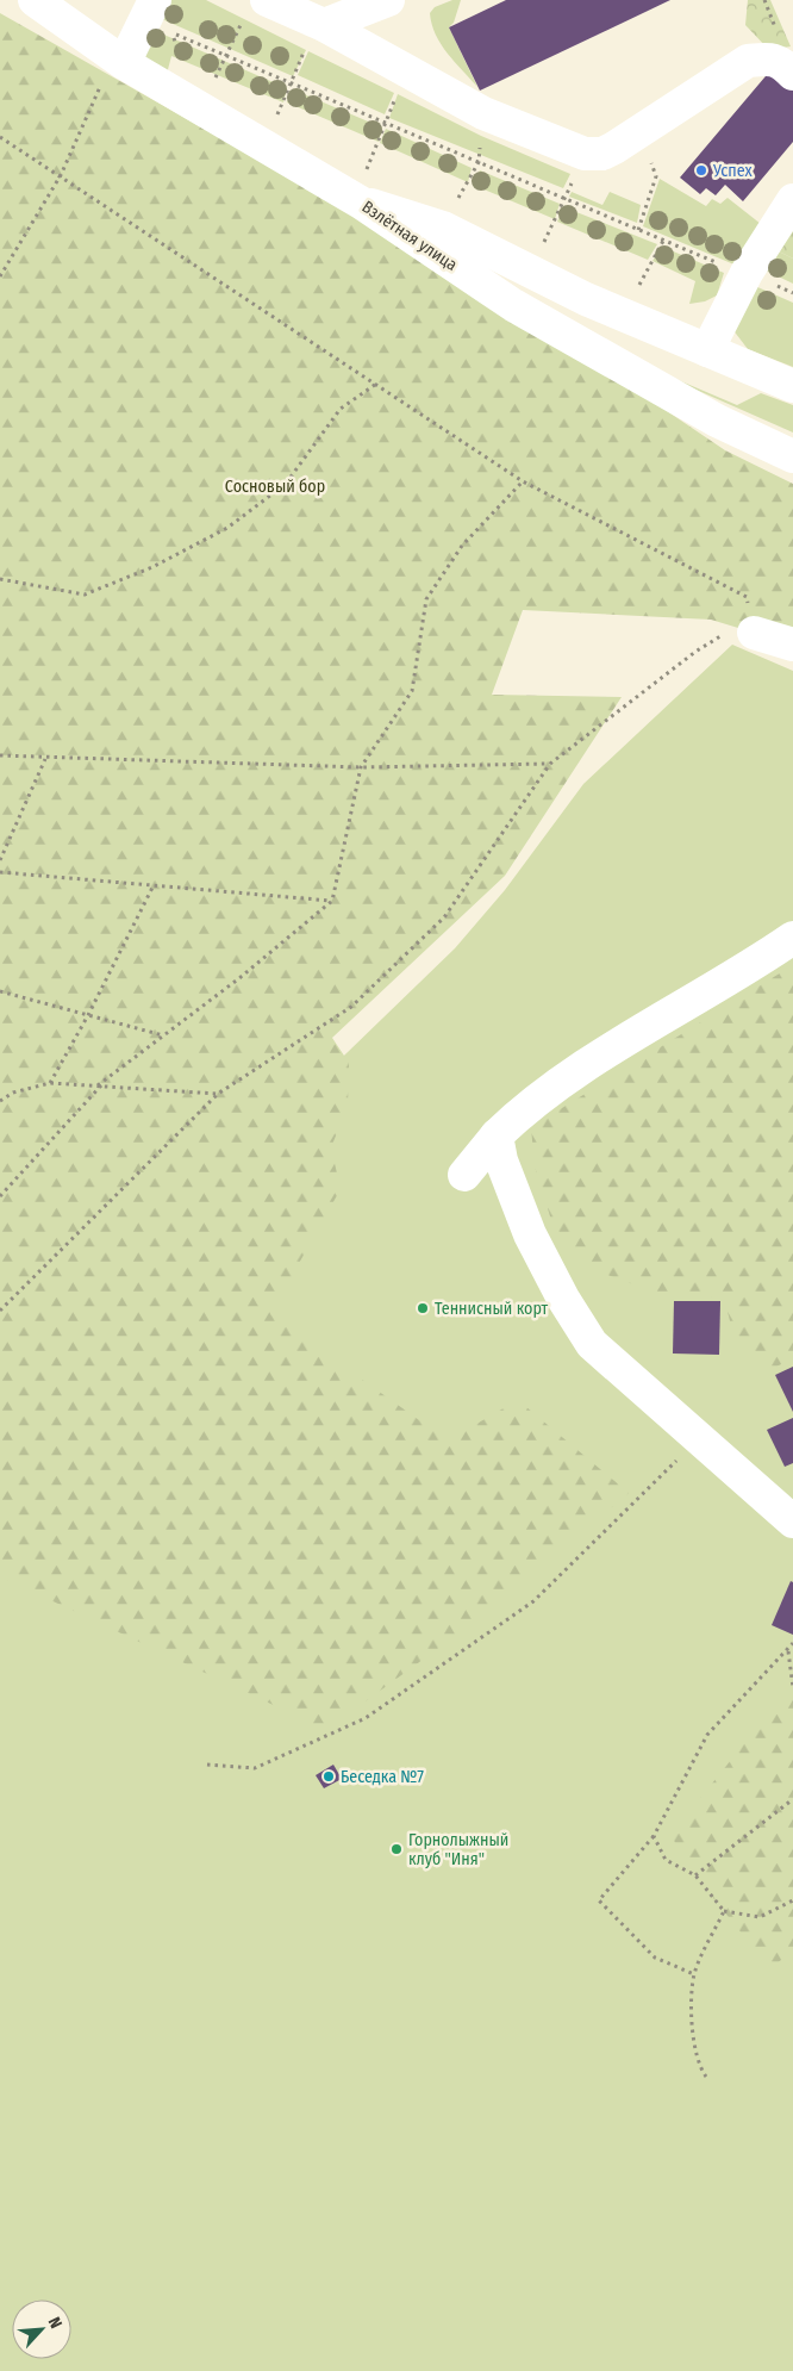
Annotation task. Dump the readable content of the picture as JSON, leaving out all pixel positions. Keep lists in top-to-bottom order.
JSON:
{
  "streets": {
    "main road": ["Взлётная улица"]
  },
  "parks": ["Сосновый бор"],
  "places": [
    "Успех",
    "Теннисный корт",
    "Беседка №7",
    "Горнолыжный клуб \"Иня\""
  ],
  "north": "top right"
}
